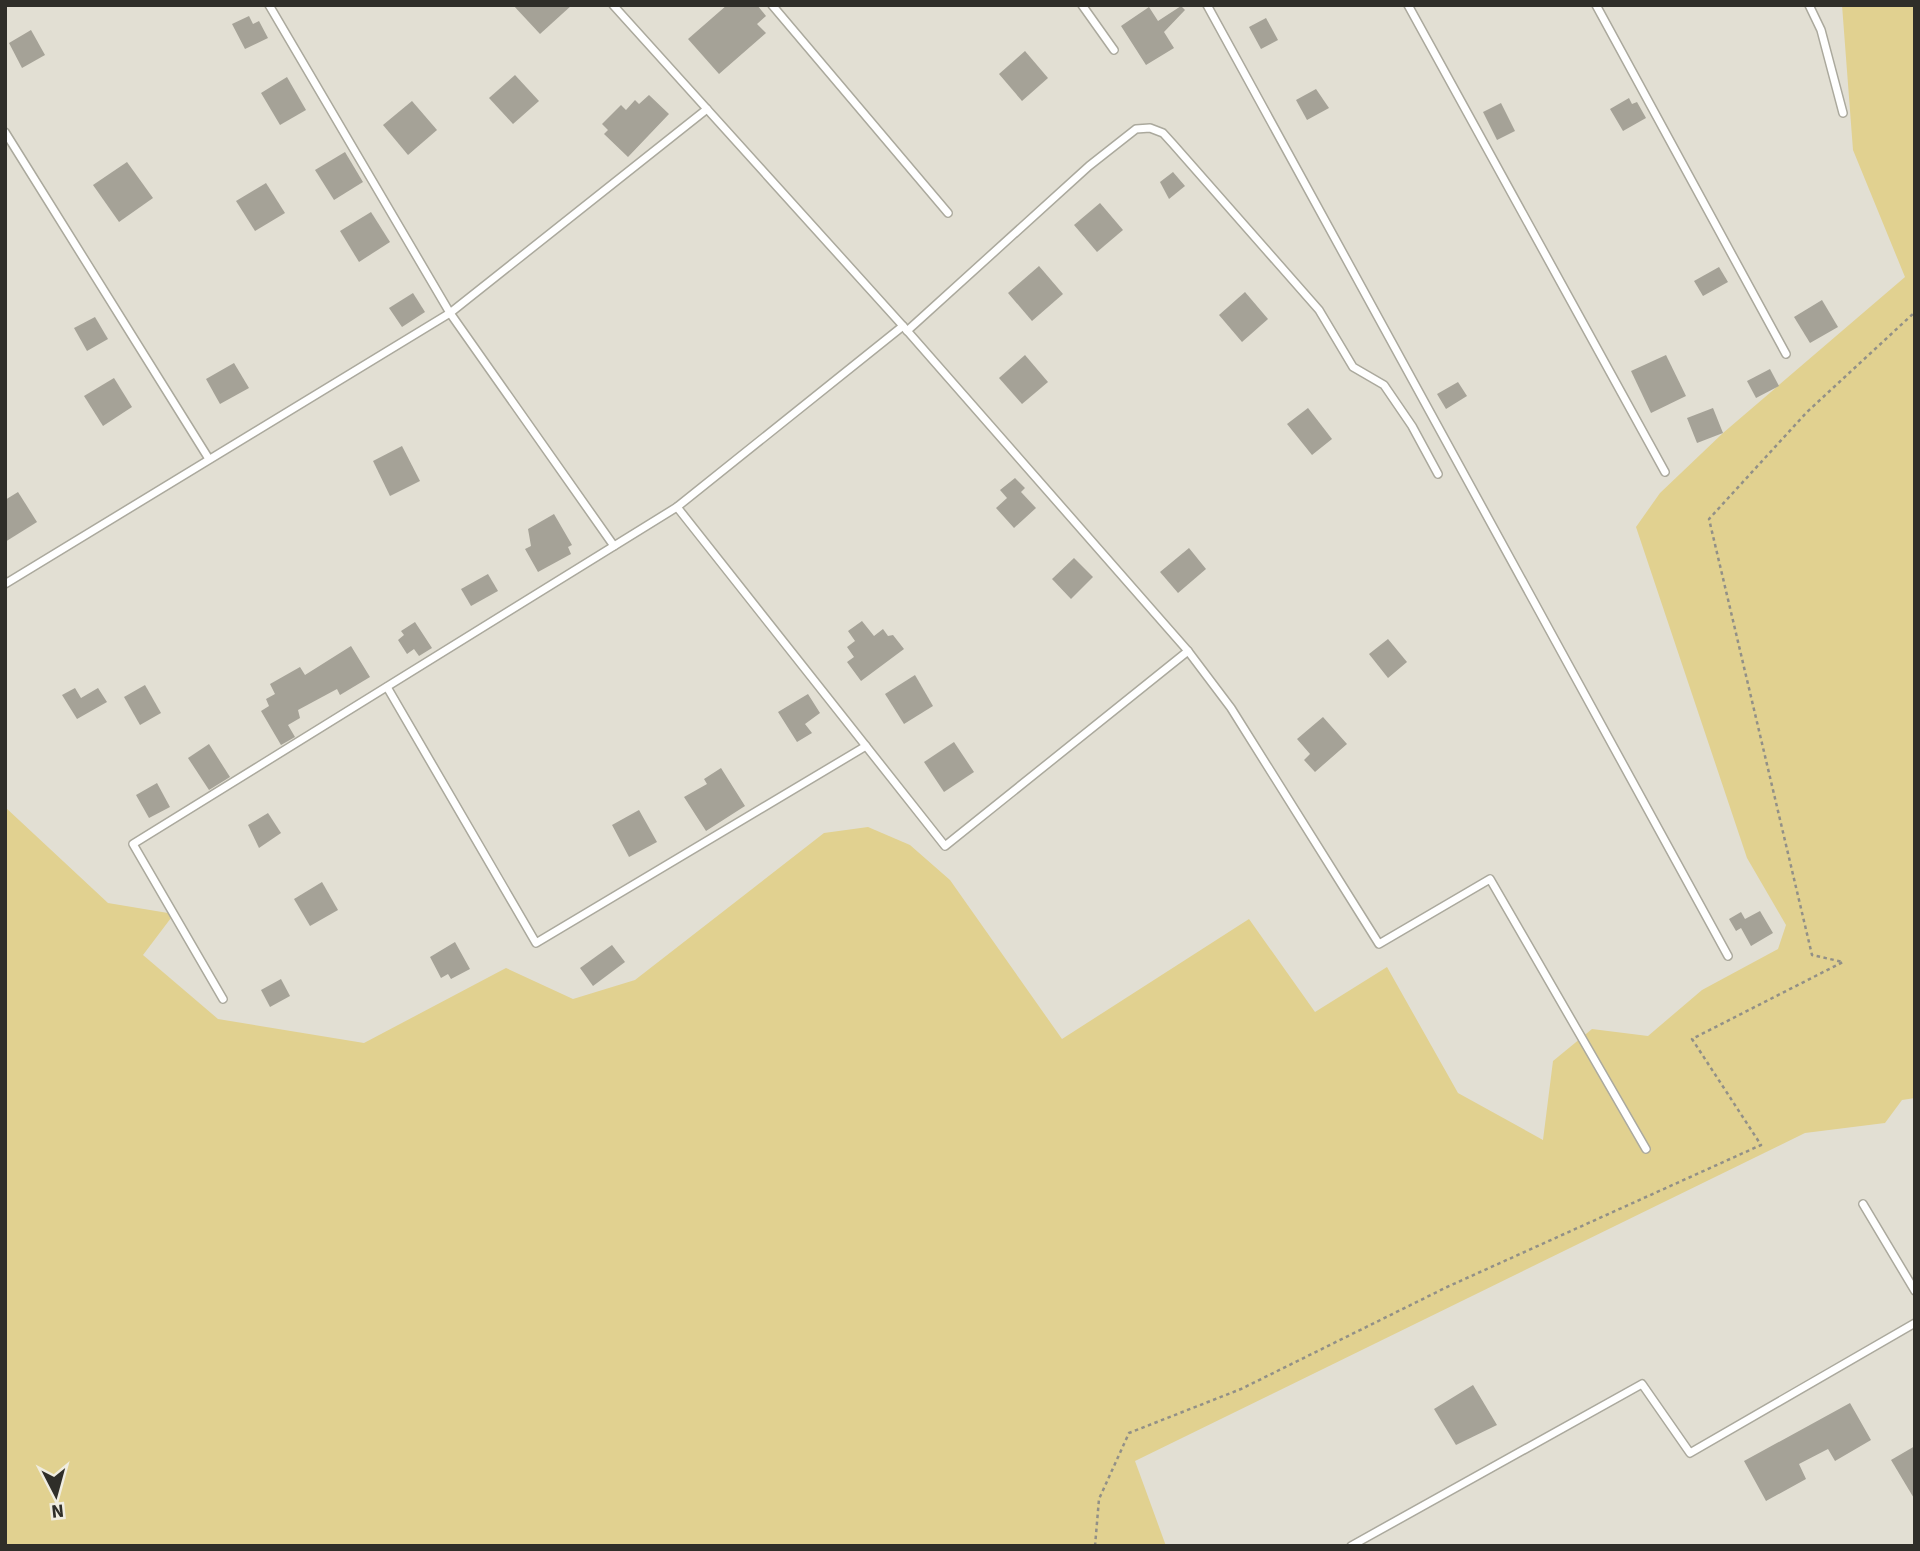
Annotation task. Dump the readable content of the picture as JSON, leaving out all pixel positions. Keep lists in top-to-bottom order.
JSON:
{
  "north": "bottom"
}
